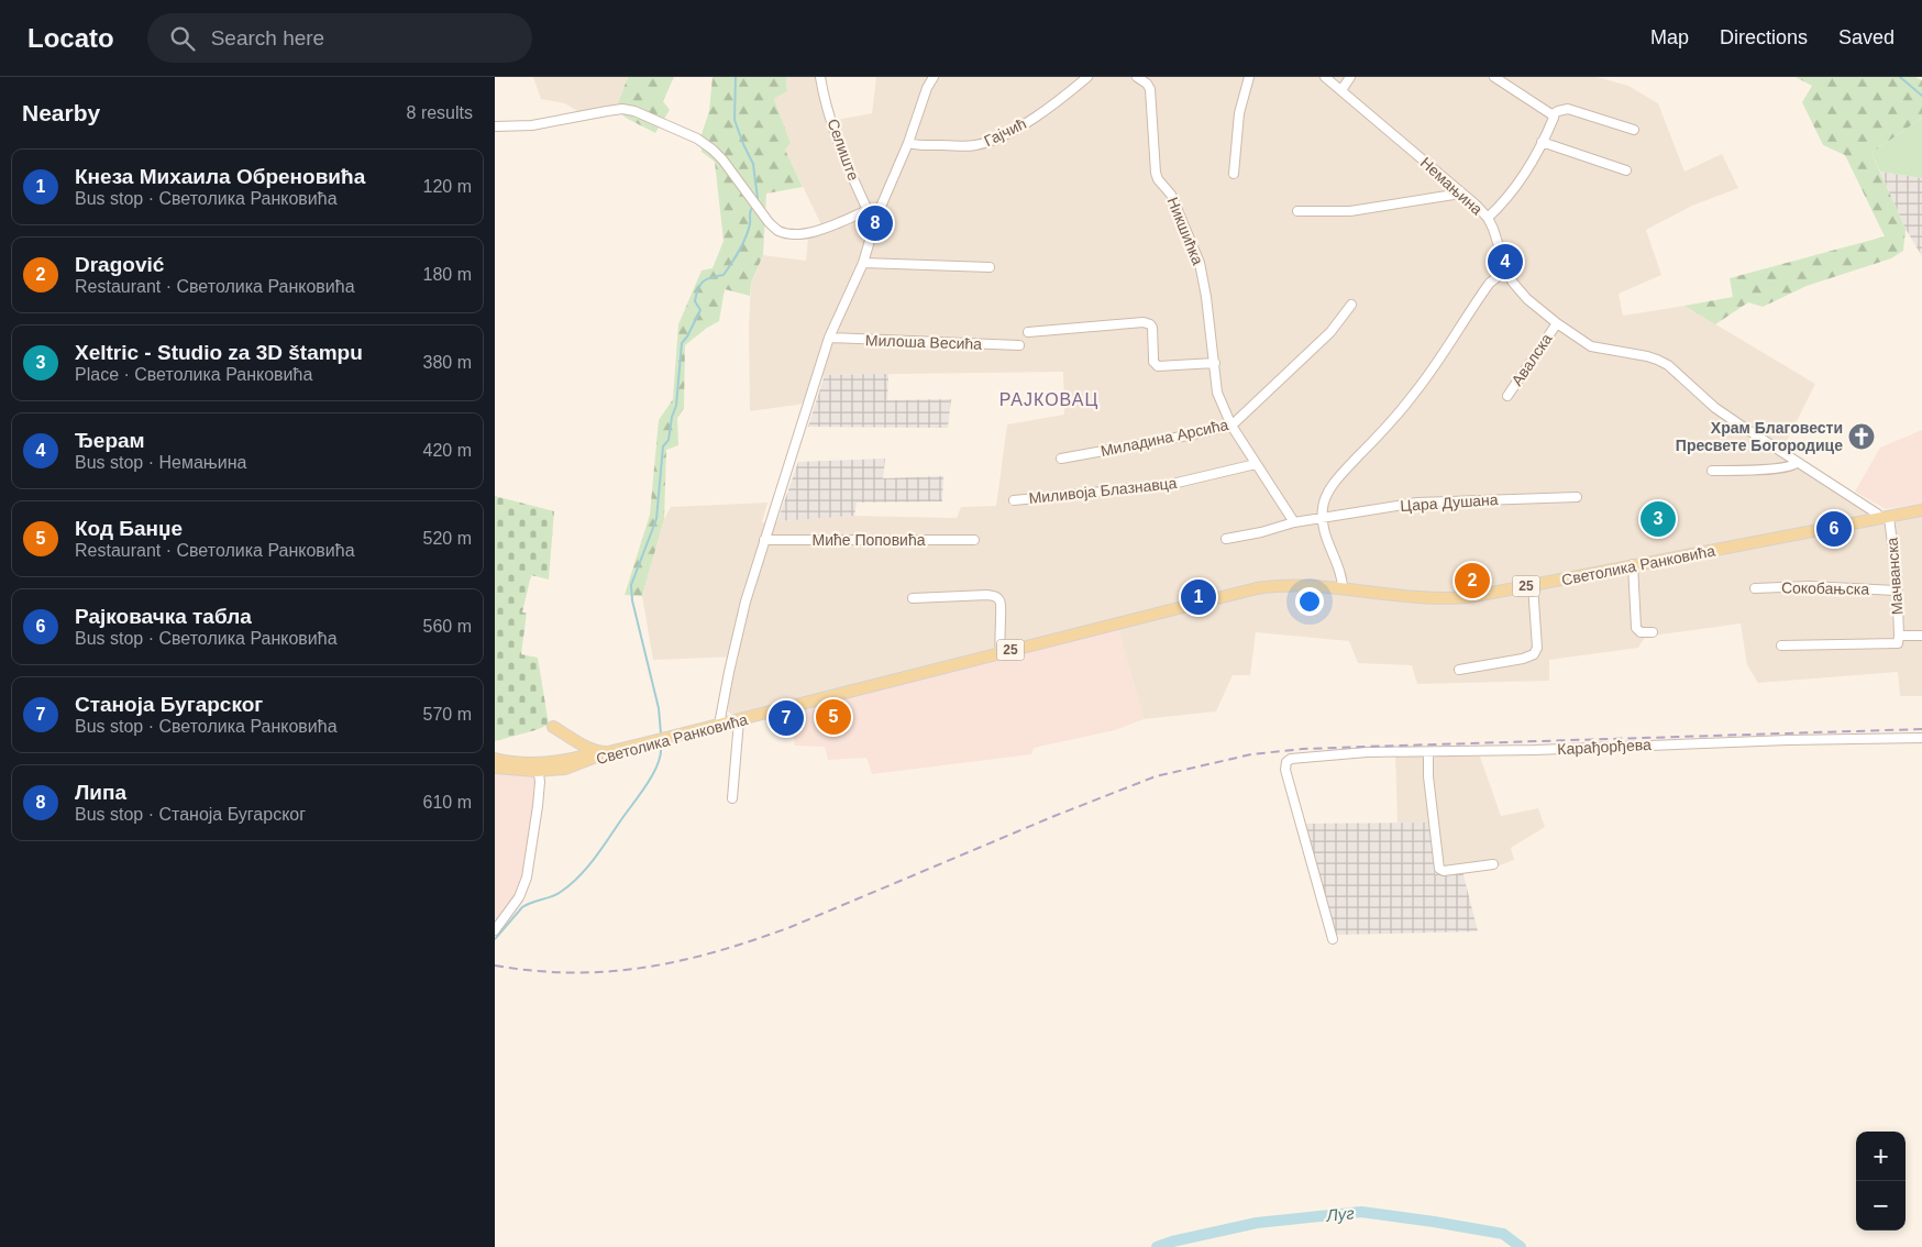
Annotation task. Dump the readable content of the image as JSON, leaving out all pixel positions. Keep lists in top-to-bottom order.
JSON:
{
  "streets": {
    "main road": ["Светолика Ранковића", "25"],
    "street": [
      "Гајчић",
      "Селиште",
      "Немањина",
      "Никшићка",
      "Милоша Весића",
      "Авалска",
      "Миладина Арсића",
      "Миливоја Блазнавца",
      "Цара Душана",
      "Миће Поповића",
      "Мачванска",
      "Сокобањска",
      "Карађорђева"
    ]
  },
  "crossings": [
    ["Немањина", "Авалска"],
    ["Немањина", "Светолика Ранковића"],
    ["Немањина", "Мачванска"],
    ["Немањина", "25"],
    ["Никшићка", "Миладина Арсића"],
    ["Никшићка", "Миливоја Блазнавца"],
    ["Никшићка", "Цара Душана"],
    ["Светолика Ранковића", "Мачванска"],
    ["Светолика Ранковића", "25"],
    ["Мачванска", "25"],
    ["Мачванска", "Сокобањска"]
  ],
  "districts": ["РАЈКОВАЦ"],
  "water": ["Луг"],
  "places": {
    "church": ["Храм Благовести Пресвете Богородице"]
  },
  "page": {
    "header": "Locato",
    "search": "Search here",
    "nav": ["Map", "Directions", "Saved"],
    "heading": ["Nearby", "8 results"],
    "list": [
      {
        "mark": "1",
        "name": "Кнеза Михаила Обреновића",
        "note": "Bus stop · Светолика Ранковића",
        "value": "120 m"
      },
      {
        "mark": "2",
        "name": "Dragović",
        "note": "Restaurant · Светолика Ранковића",
        "value": "180 m"
      },
      {
        "mark": "3",
        "name": "Xeltric - Studio za 3D štampu",
        "note": "Place · Светолика Ранковића",
        "value": "380 m"
      },
      {
        "mark": "4",
        "name": "Ђерам",
        "note": "Bus stop · Немањина",
        "value": "420 m"
      },
      {
        "mark": "5",
        "name": "Код Банџе",
        "note": "Restaurant · Светолика Ранковића",
        "value": "520 m"
      },
      {
        "mark": "6",
        "name": "Рајковачка табла",
        "note": "Bus stop · Светолика Ранковића",
        "value": "560 m"
      },
      {
        "mark": "7",
        "name": "Станоја Бугарског",
        "note": "Bus stop · Светолика Ранковића",
        "value": "570 m"
      },
      {
        "mark": "8",
        "name": "Липа",
        "note": "Bus stop · Станоја Бугарског",
        "value": "610 m"
      }
    ],
    "pins": [
      "8",
      "4",
      "3",
      "6",
      "2",
      "1",
      "5",
      "7"
    ],
    "map_buttons": ["+", "−"]
  }
}
